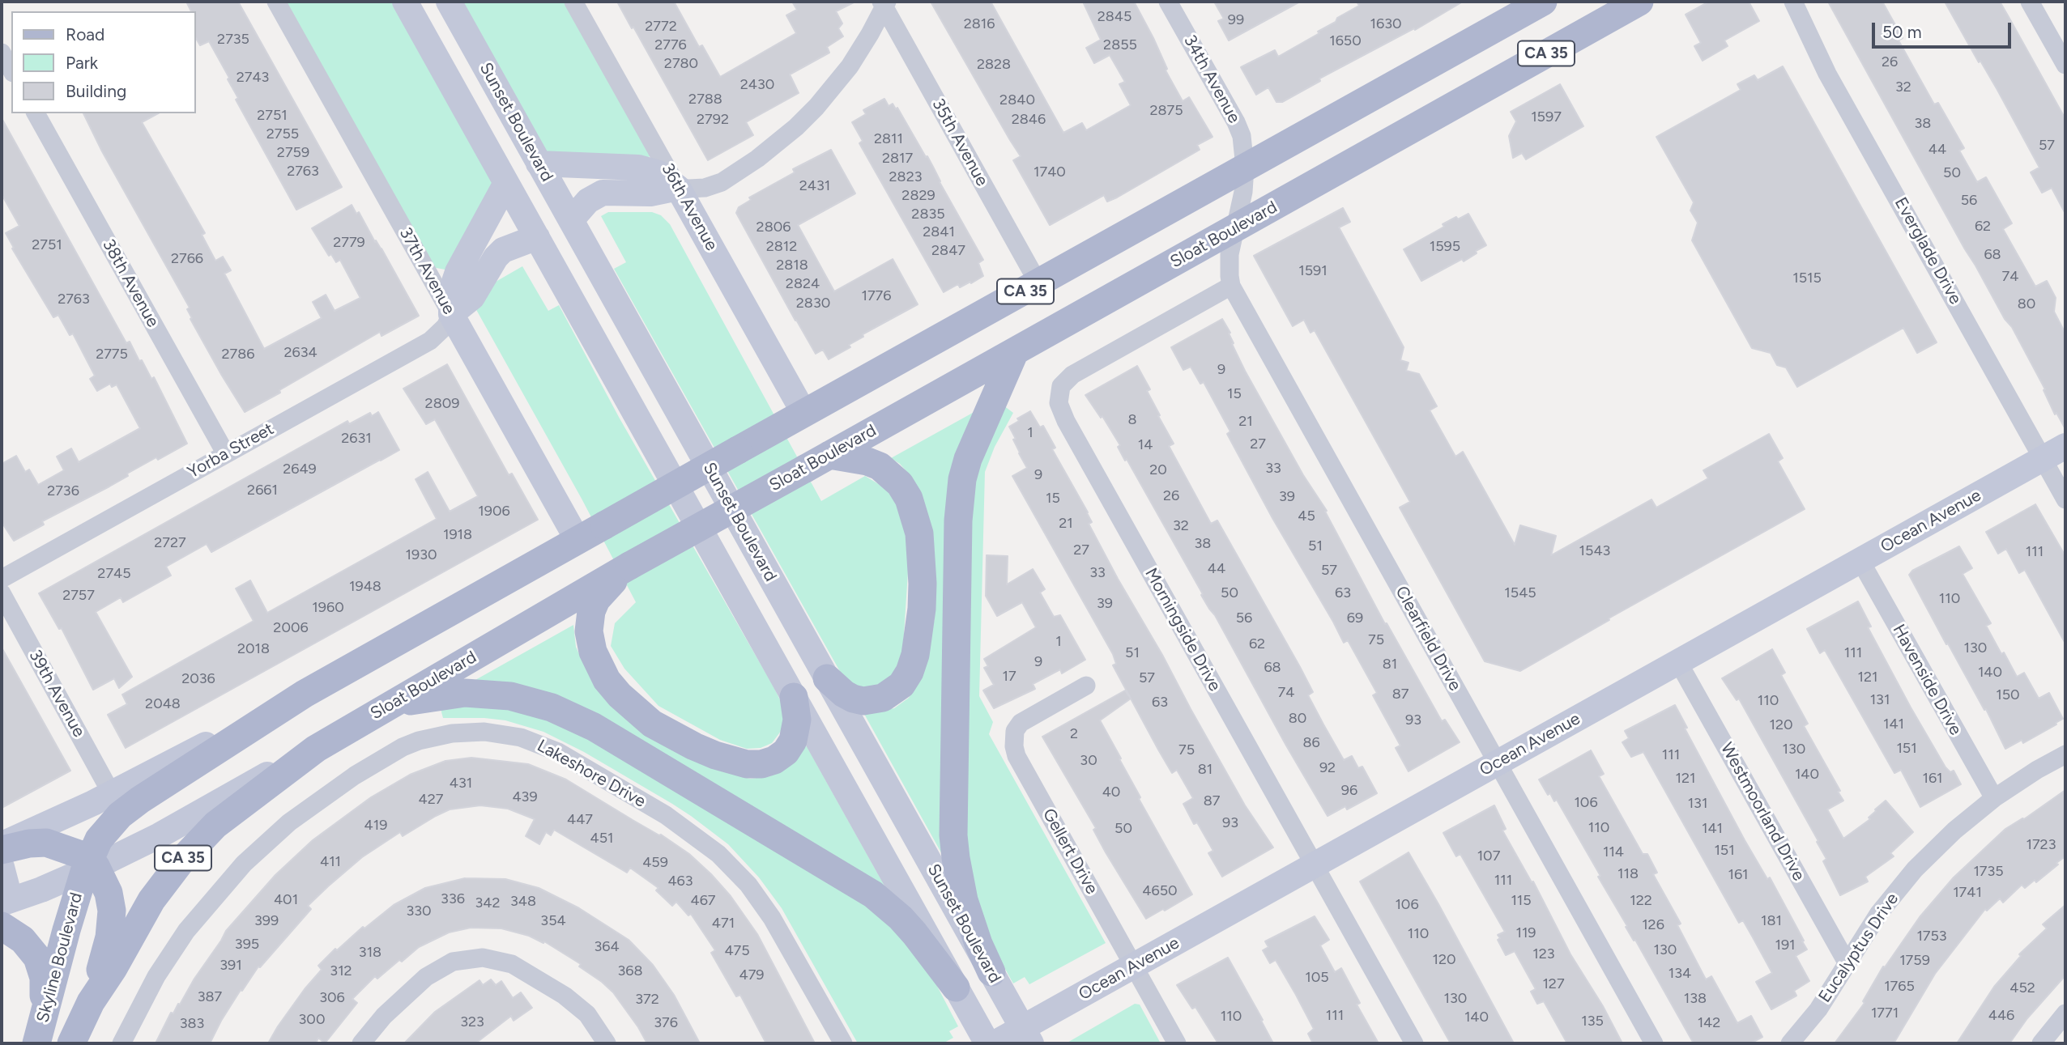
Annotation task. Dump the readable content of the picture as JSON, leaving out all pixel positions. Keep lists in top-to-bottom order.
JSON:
{
  "streets": {
    "main road": [
      "CA 35",
      "Sunset Boulevard",
      "36th Avenue",
      "Sloat Boulevard",
      "37th Avenue",
      "Ocean Avenue",
      "Skyline Boulevard"
    ],
    "street": [
      "34th Avenue",
      "35th Avenue",
      "Everglade Drive",
      "38th Avenue",
      "Yorba Street",
      "Morningside Drive",
      "Clearfield Drive",
      "Havenside Drive",
      "39th Avenue",
      "Lakeshore Drive",
      "Westmoorland Drive",
      "Gellert Drive",
      "Eucalyptus Drive"
    ]
  },
  "crossings": [
    ["CA 35", "34th Avenue"],
    ["CA 35", "35th Avenue"],
    ["CA 35", "36th Avenue"],
    ["CA 35", "Sloat Boulevard"],
    ["CA 35", "37th Avenue"],
    ["CA 35", "Skyline Boulevard"],
    ["34th Avenue", "Sloat Boulevard"],
    ["34th Avenue", "Clearfield Drive"],
    ["Sunset Boulevard", "Ocean Avenue"],
    ["Sloat Boulevard", "Clearfield Drive"],
    ["Sloat Boulevard", "Skyline Boulevard"],
    ["Everglade Drive", "Ocean Avenue"],
    ["37th Avenue", "Yorba Street"],
    ["38th Avenue", "Yorba Street"],
    ["Ocean Avenue", "Morningside Drive"],
    ["Ocean Avenue", "Clearfield Drive"],
    ["Ocean Avenue", "Havenside Drive"],
    ["Ocean Avenue", "Westmoorland Drive"],
    ["Ocean Avenue", "Gellert Drive"],
    ["Morningside Drive", "Clearfield Drive"],
    ["Havenside Drive", "Eucalyptus Drive"],
    ["Westmoorland Drive", "Eucalyptus Drive"]
  ],
  "house_numbers": [
    "2845",
    "99",
    "2816",
    "1630",
    "2772",
    "2735",
    "1650",
    "2776",
    "2855",
    "26",
    "2780",
    "2828",
    "2743",
    "2430",
    "32",
    "2788",
    "2840",
    "2875",
    "2751",
    "1597",
    "2792",
    "2846",
    "38",
    "2755",
    "2811",
    "57",
    "44",
    "2759",
    "2817",
    "2763",
    "1740",
    "50",
    "2823",
    "2431",
    "2829",
    "56",
    "2835",
    "62",
    "2806",
    "2841",
    "2779",
    "2751",
    "2812",
    "1595",
    "2847",
    "68",
    "2766",
    "2818",
    "1591",
    "74",
    "1515",
    "2824",
    "1776",
    "2763",
    "2830",
    "80",
    "2634",
    "2775",
    "2786",
    "9",
    "15",
    "2809",
    "8",
    "21",
    "1",
    "2631",
    "27",
    "14",
    "33",
    "2649",
    "20",
    "9",
    "2661",
    "2736",
    "26",
    "39",
    "15",
    "1906",
    "45",
    "21",
    "32",
    "1918",
    "2727",
    "38",
    "51",
    "27",
    "1543",
    "111",
    "1930",
    "44",
    "57",
    "33",
    "2745",
    "1948",
    "50",
    "63",
    "1545",
    "2757",
    "110",
    "39",
    "1960",
    "56",
    "69",
    "2006",
    "75",
    "1",
    "62",
    "130",
    "2018",
    "51",
    "111",
    "9",
    "81",
    "68",
    "140",
    "17",
    "121",
    "57",
    "2036",
    "74",
    "87",
    "150",
    "131",
    "110",
    "63",
    "2048",
    "80",
    "93",
    "141",
    "120",
    "2",
    "86",
    "151",
    "130",
    "75",
    "111",
    "30",
    "92",
    "81",
    "140",
    "121",
    "161",
    "431",
    "96",
    "40",
    "439",
    "427",
    "87",
    "106",
    "131",
    "447",
    "93",
    "419",
    "110",
    "50",
    "141",
    "451",
    "1723",
    "151",
    "114",
    "107",
    "411",
    "459",
    "1735",
    "118",
    "161",
    "111",
    "463",
    "4650",
    "1741",
    "336",
    "401",
    "467",
    "115",
    "122",
    "348",
    "342",
    "106",
    "330",
    "399",
    "354",
    "181",
    "471",
    "126",
    "119",
    "110",
    "1753",
    "395",
    "191",
    "364",
    "130",
    "475",
    "318",
    "123",
    "120",
    "1759",
    "391",
    "312",
    "368",
    "134",
    "479",
    "105",
    "127",
    "1765",
    "452",
    "387",
    "306",
    "130",
    "138",
    "372",
    "1771",
    "111",
    "446",
    "110",
    "140",
    "300",
    "135",
    "323",
    "376",
    "142",
    "383"
  ],
  "legend": ["Road", "Park", "Building"],
  "scale_bar": "50 m"
}
